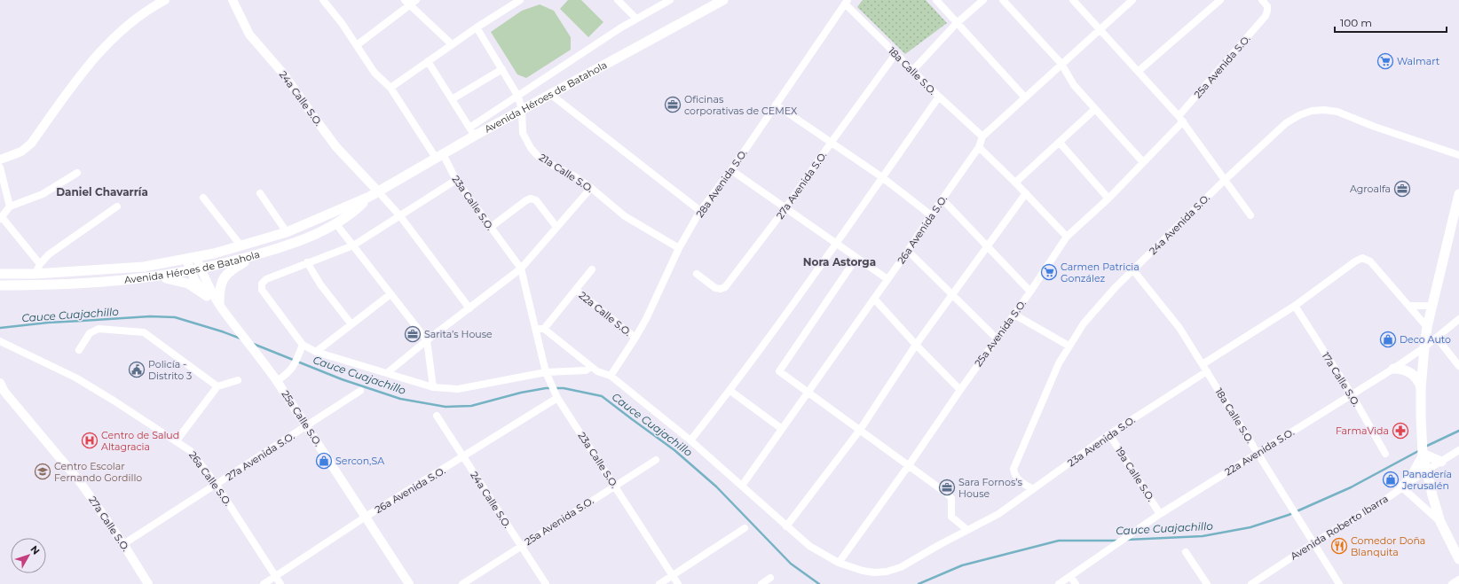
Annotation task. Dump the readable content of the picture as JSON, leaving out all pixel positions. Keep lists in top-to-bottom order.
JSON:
{
  "streets": {
    "main road": ["Avenida Héroes de Batahola"],
    "street": [
      "25a Avenida S.O.",
      "18a Calle S.O.",
      "24a Calle S.O.",
      "21a Calle S.O.",
      "28a Avenida S.O.",
      "27a Avenida S.O.",
      "23a Calle S.O.",
      "24a Avenida S.O.",
      "26a Avenida S.O.",
      "22a Calle S.O.",
      "17a Calle S.O.",
      "25a Calle S.O.",
      "23a Avenida S.O.",
      "22a Avenida S.O.",
      "19a Calle S.O.",
      "26a Calle S.O.",
      "27a Calle S.O.",
      "Avenida Roberto Ibarra"
    ]
  },
  "crossings": [
    ["25a Avenida S.O.", "24a Calle S.O."],
    ["25a Avenida S.O.", "23a Calle S.O."],
    ["25a Avenida S.O.", "23a Avenida S.O."],
    ["18a Calle S.O.", "28a Avenida S.O."],
    ["18a Calle S.O.", "27a Avenida S.O."],
    ["18a Calle S.O.", "24a Avenida S.O."],
    ["18a Calle S.O.", "26a Avenida S.O."],
    ["18a Calle S.O.", "23a Avenida S.O."],
    ["18a Calle S.O.", "22a Avenida S.O."],
    ["18a Calle S.O.", "Avenida Roberto Ibarra"],
    ["Avenida Héroes de Batahola", "24a Calle S.O."],
    ["Avenida Héroes de Batahola", "21a Calle S.O."],
    ["Avenida Héroes de Batahola", "23a Calle S.O."],
    ["Avenida Héroes de Batahola", "25a Calle S.O."],
    ["24a Calle S.O.", "26a Avenida S.O."],
    ["21a Calle S.O.", "28a Avenida S.O."],
    ["28a Avenida S.O.", "22a Calle S.O."],
    ["28a Avenida S.O.", "23a Avenida S.O."],
    ["27a Avenida S.O.", "25a Calle S.O."],
    ["27a Avenida S.O.", "26a Calle S.O."],
    ["27a Avenida S.O.", "27a Calle S.O."],
    ["23a Calle S.O.", "26a Avenida S.O."],
    ["24a Avenida S.O.", "23a Avenida S.O."],
    ["26a Avenida S.O.", "25a Calle S.O."],
    ["26a Avenida S.O.", "23a Avenida S.O."],
    ["26a Avenida S.O.", "26a Calle S.O."],
    ["17a Calle S.O.", "22a Avenida S.O."],
    ["23a Avenida S.O.", "19a Calle S.O."],
    ["22a Avenida S.O.", "19a Calle S.O."]
  ],
  "districts": ["Daniel Chavarría", "Nora Astorga"],
  "water": ["Cauce Cuajachillo"],
  "places": {
    "supermarket": ["Walmart", "Carmen Patricia González"],
    "office": [
      "Oficinas corporativas de CEMEX",
      "Agroalfa",
      "Sarita’s House",
      "Sara Fornos’s House"
    ],
    "shop": ["Deco Auto", "Sercon,SA", "Panadería Jerusalén"],
    "public building": ["Policía - Distrito 3"],
    "pharmacy": ["FarmaVida"],
    "hospital": ["Centro de Salud Altagracia"],
    "school or university": ["Centro Escolar Fernando Gordillo"],
    "restaurant": ["Comedor Doña Blanquita"]
  },
  "scale_bar": "100 m",
  "north": "top right"
}
